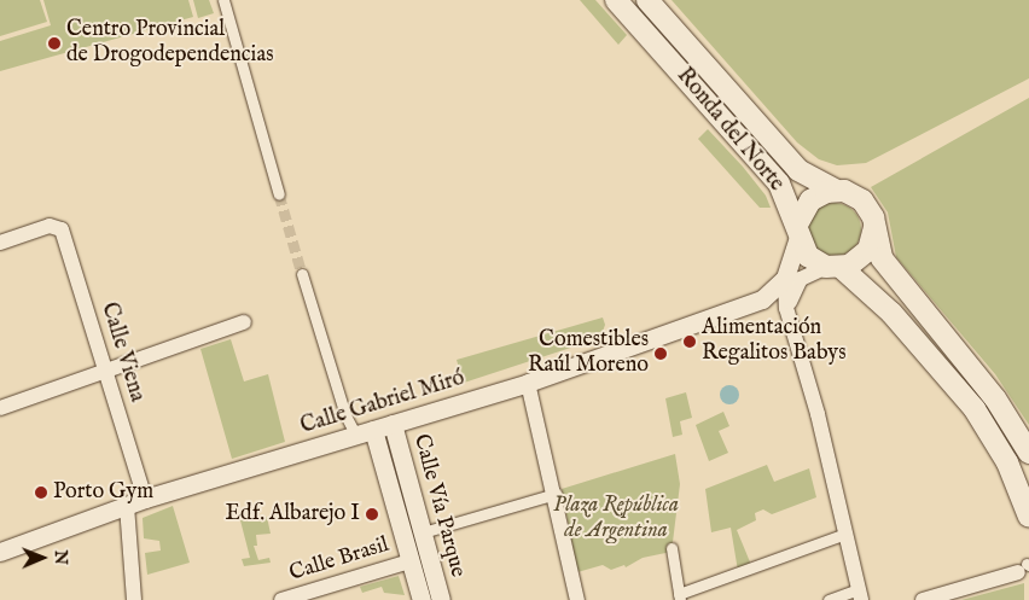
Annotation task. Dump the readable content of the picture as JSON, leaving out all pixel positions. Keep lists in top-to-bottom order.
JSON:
{
  "streets": {
    "main road": ["Ronda del Norte"],
    "street": [
      "Calle Viena",
      "Calle Gabriel Miró",
      "Calle Vía Parque",
      "Calle Brasil"
    ]
  },
  "crossings": [
    ["Calle Viena", "Calle Gabriel Miró"],
    ["Calle Gabriel Miró", "Calle Vía Parque"],
    ["Calle Vía Parque", "Calle Brasil"]
  ],
  "parks": ["Plaza República de Argentina"],
  "places": [
    "Centro Provincial de Drogodependencias",
    "Alimentación Regalitos Babys",
    "Comestibles Raúl Moreno",
    "Porto Gym",
    "Edf. Albarejo I"
  ],
  "north": "right"
}
